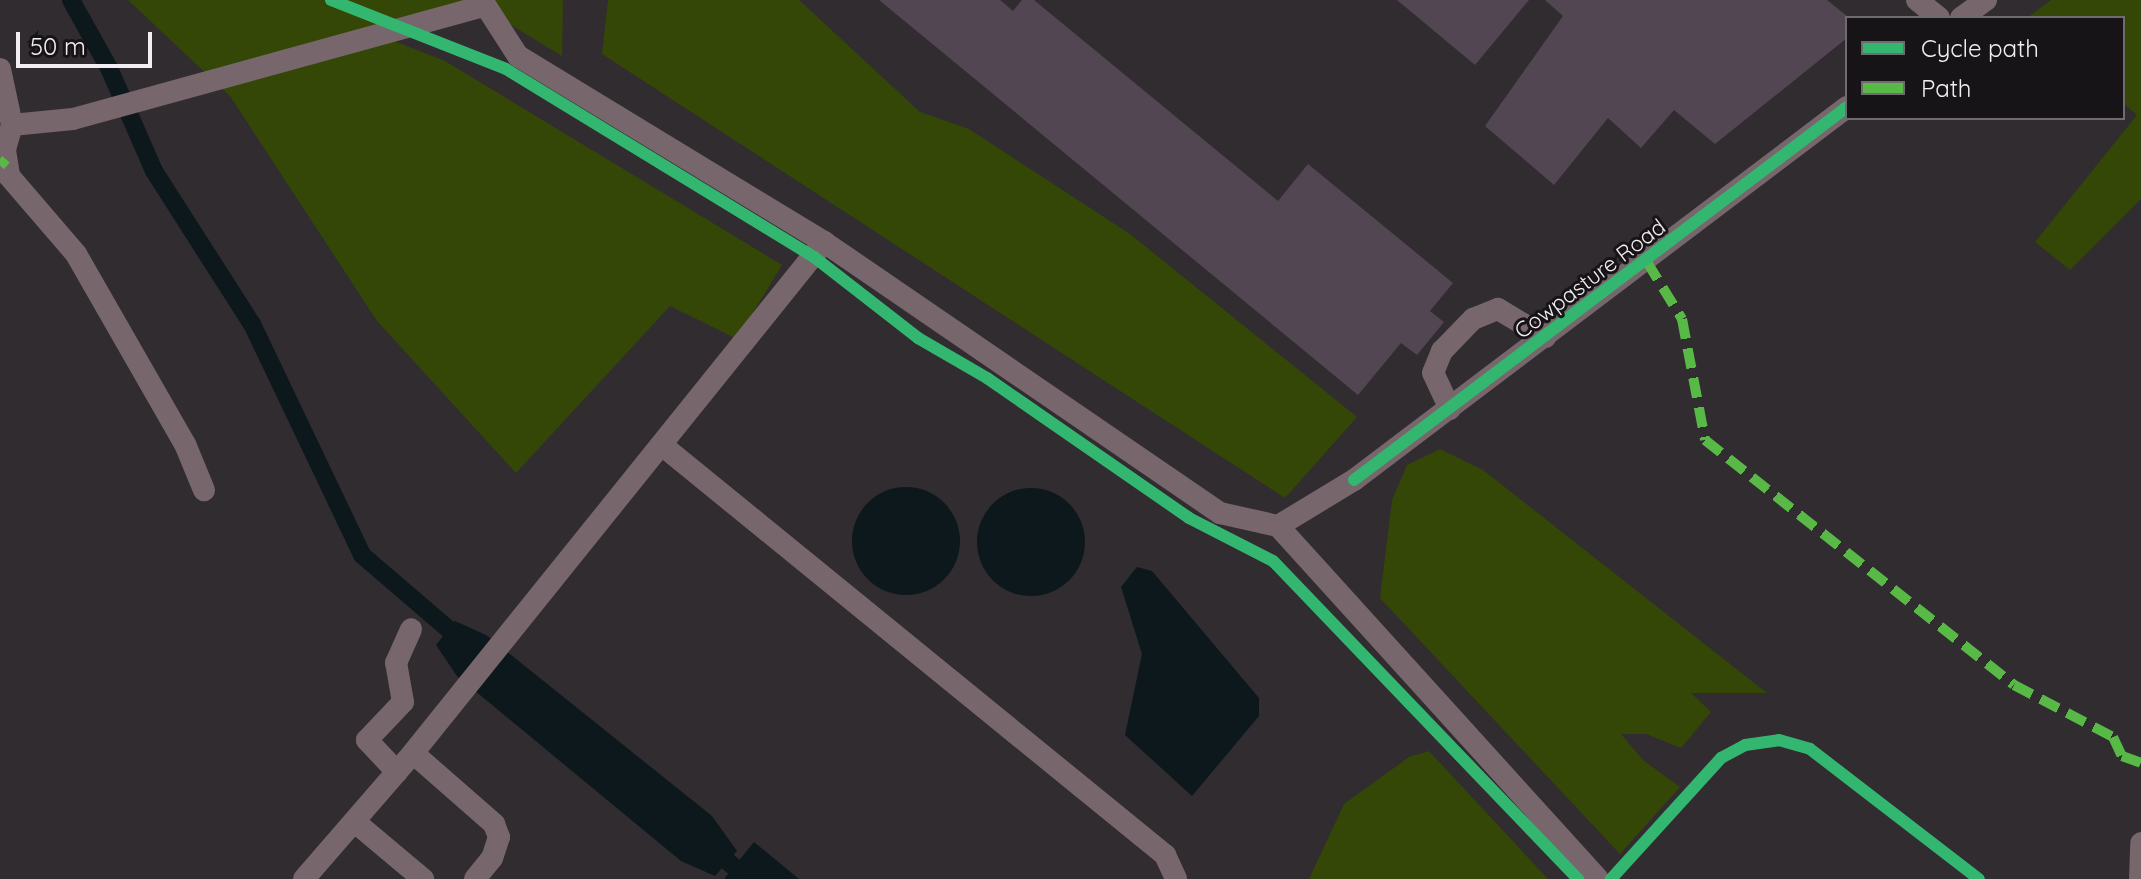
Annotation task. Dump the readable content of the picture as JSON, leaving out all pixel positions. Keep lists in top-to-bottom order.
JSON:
{
  "streets": {
    "street": ["Cowpasture Road"]
  },
  "legend": ["Cycle path", "Path"],
  "scale_bar": "50 m"
}
